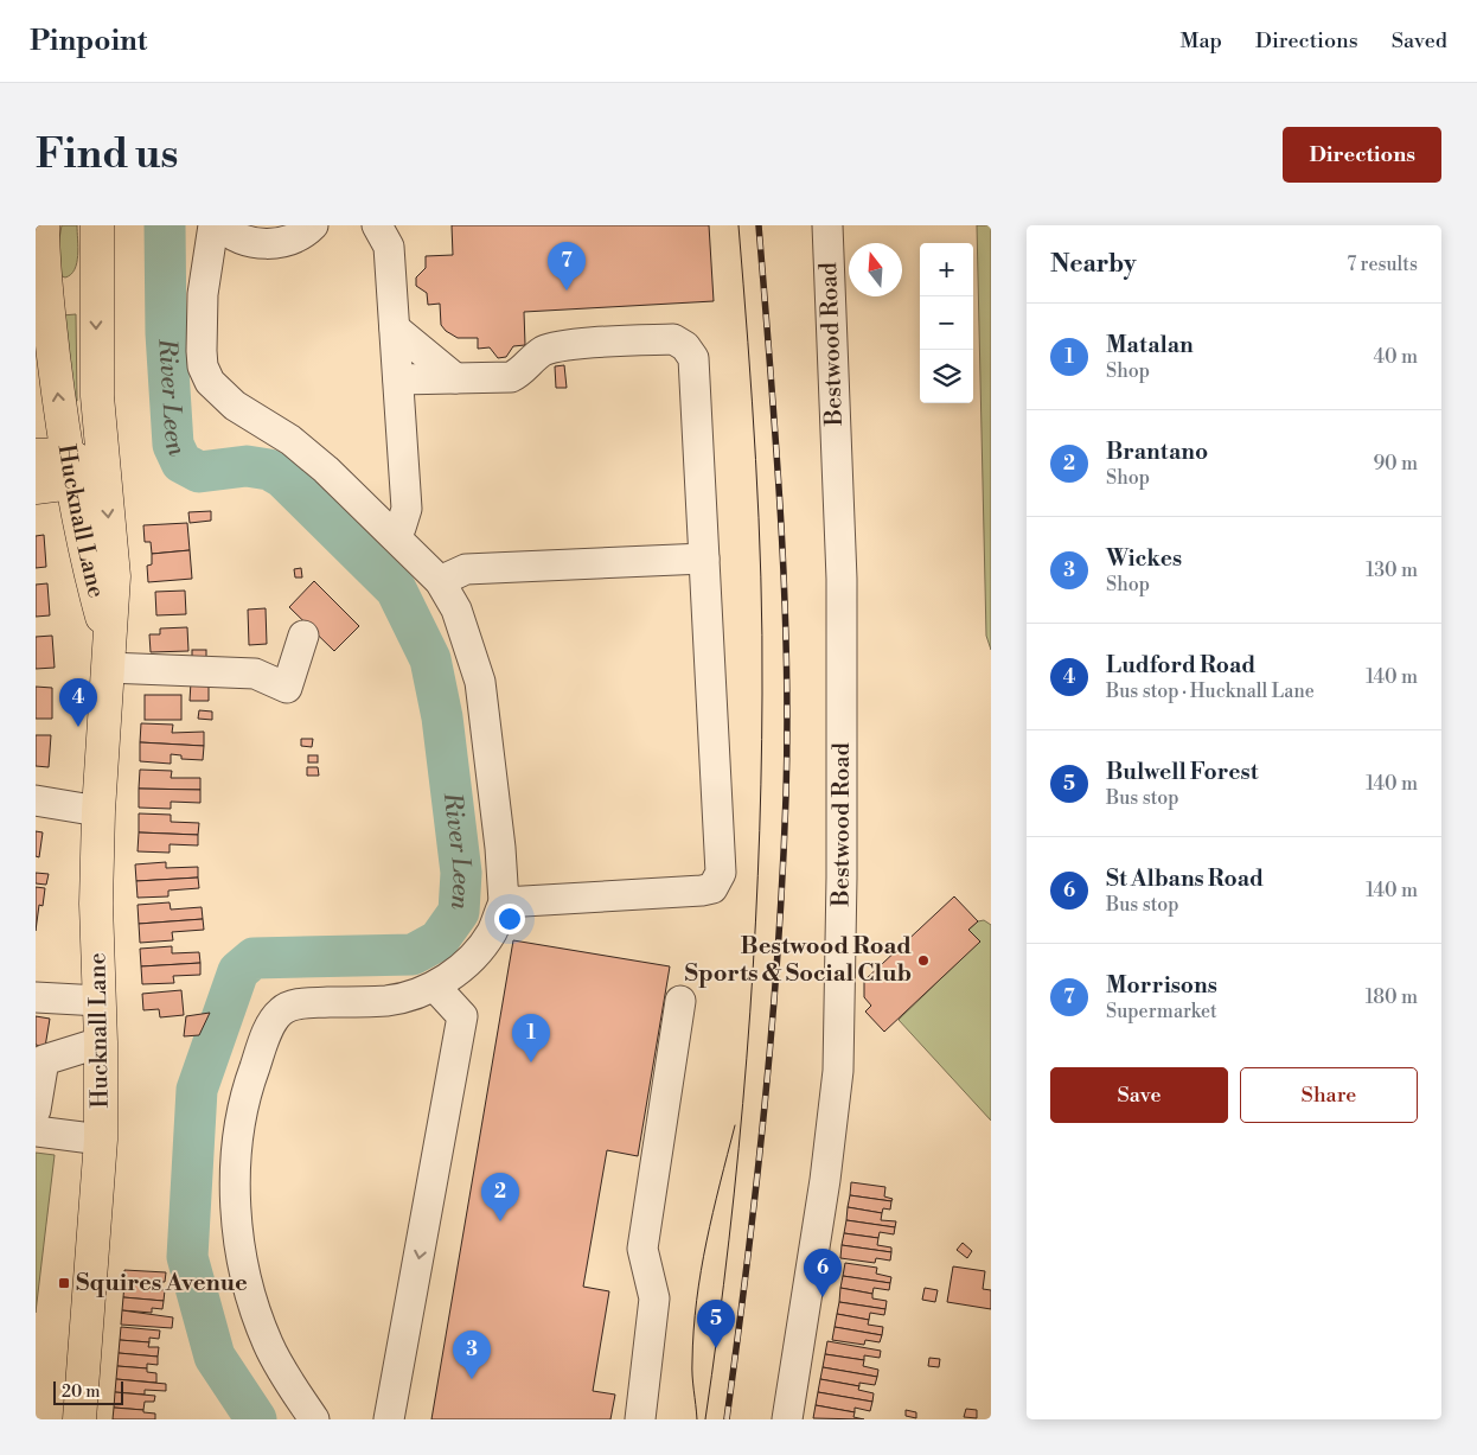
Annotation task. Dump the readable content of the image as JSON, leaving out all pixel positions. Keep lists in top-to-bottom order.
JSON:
{
  "streets": {
    "main road": ["Hucknall Lane"],
    "street": ["Bestwood Road"]
  },
  "water": ["River Leen"],
  "places": {
    "other": ["Bestwood Road Sports & Social Club"],
    "transit": ["Squires Avenue"]
  },
  "scale_bar": "20 m",
  "north": "top",
  "page": {
    "header": "Pinpoint",
    "nav": ["Map", "Directions", "Saved"],
    "buttons": [
      "Directions",
      ["Save", "Share"]
    ],
    "title": "Find us",
    "heading": ["Nearby", "7 results"],
    "pins": [
      "7",
      "4",
      "1",
      "2",
      "6",
      "5",
      "3"
    ],
    "map_buttons": ["+", "−"],
    "list": [
      {
        "mark": "1",
        "name": "Matalan",
        "note": "Shop",
        "value": "40 m"
      },
      {
        "mark": "2",
        "name": "Brantano",
        "note": "Shop",
        "value": "90 m"
      },
      {
        "mark": "3",
        "name": "Wickes",
        "note": "Shop",
        "value": "130 m"
      },
      {
        "mark": "4",
        "name": "Ludford Road",
        "note": "Bus stop · Hucknall Lane",
        "value": "140 m"
      },
      {
        "mark": "5",
        "name": "Bulwell Forest",
        "note": "Bus stop",
        "value": "140 m"
      },
      {
        "mark": "6",
        "name": "St Albans Road",
        "note": "Bus stop",
        "value": "140 m"
      },
      {
        "mark": "7",
        "name": "Morrisons",
        "note": "Supermarket",
        "value": "180 m"
      }
    ],
    "scale": "20 m"
  }
}
